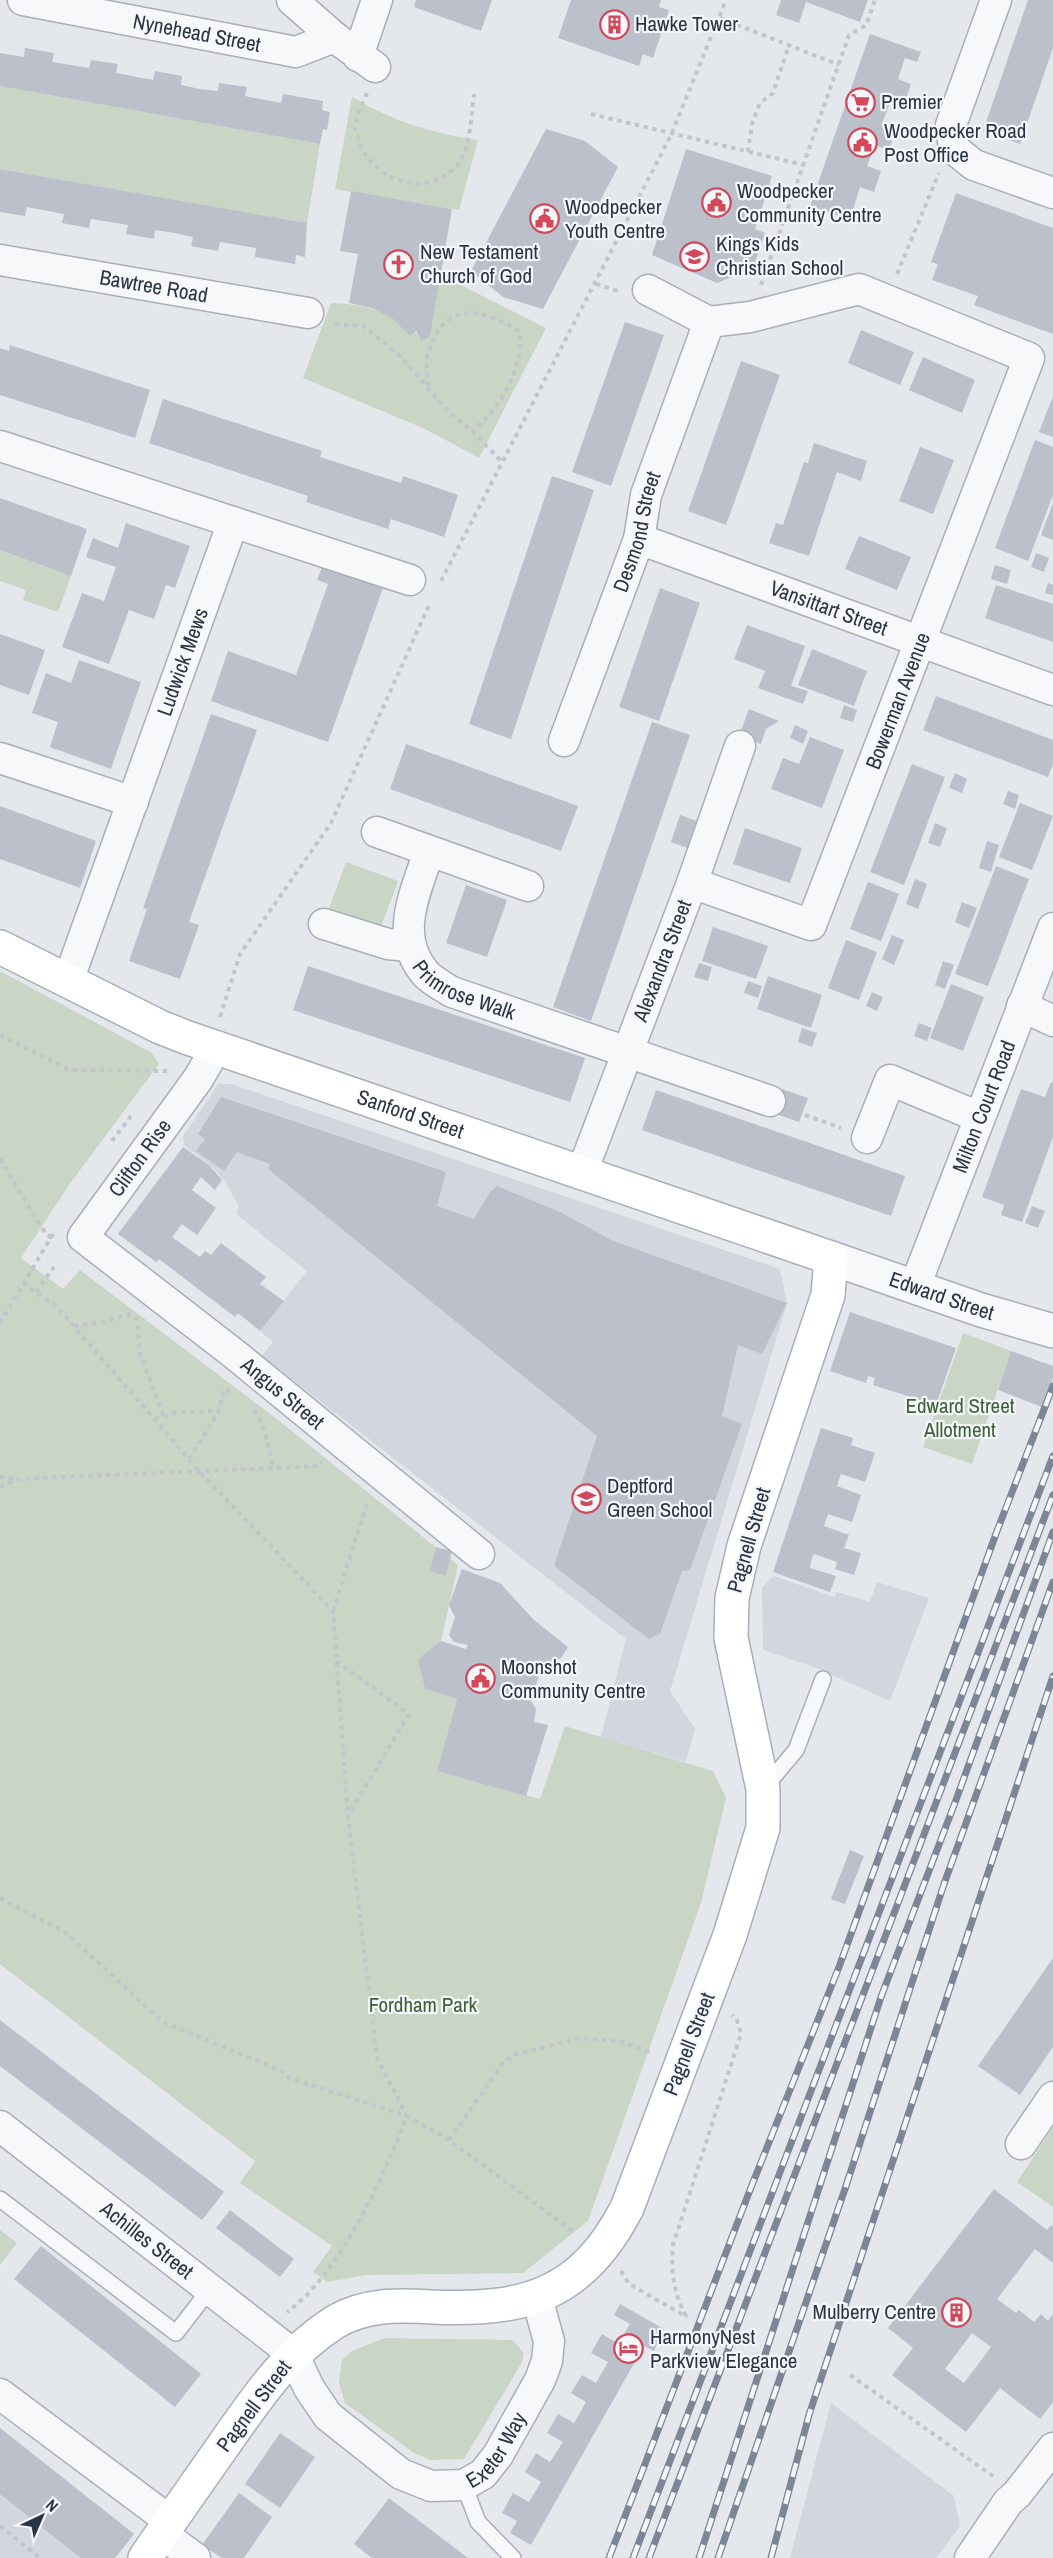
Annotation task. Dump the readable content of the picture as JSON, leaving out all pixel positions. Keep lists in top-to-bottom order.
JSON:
{
  "streets": {
    "main road": ["Sanford Street", "Pagnell Street"],
    "street": [
      "Nynehead Street",
      "Bawtree Road",
      "Desmond Street",
      "Vansittart Street",
      "Ludwick Mews",
      "Bowerman Avenue",
      "Alexandra Street",
      "Primrose Walk",
      "Milton Court Road",
      "Clifton Rise",
      "Edward Street",
      "Angus Street",
      "Achilles Street",
      "Exeter Way"
    ]
  },
  "crossings": [
    ["Desmond Street", "Vansittart Street"],
    ["Vansittart Street", "Bowerman Avenue"],
    ["Ludwick Mews", "Sanford Street"],
    ["Bowerman Avenue", "Alexandra Street"],
    ["Alexandra Street", "Primrose Walk"],
    ["Alexandra Street", "Sanford Street"],
    ["Milton Court Road", "Edward Street"],
    ["Sanford Street", "Clifton Rise"],
    ["Sanford Street", "Edward Street"],
    ["Sanford Street", "Pagnell Street"],
    ["Clifton Rise", "Angus Street"],
    ["Edward Street", "Pagnell Street"],
    ["Pagnell Street", "Achilles Street"],
    ["Pagnell Street", "Exeter Way"],
    ["Achilles Street", "Exeter Way"]
  ],
  "parks": ["Edward Street Allotment", "Fordham Park"],
  "places": {
    "building": ["Hawke Tower", "Mulberry Centre"],
    "supermarket": ["Premier"],
    "public building": [
      "Woodpecker Road Post Office",
      "Woodpecker Community Centre",
      "Woodpecker Youth Centre",
      "Moonshot Community Centre"
    ],
    "school or university": ["Kings Kids Christian School", "Deptford Green School"],
    "church": ["New Testament Church of God"],
    "hotel": ["HarmonyNest Parkview Elegance"]
  },
  "north": "top right"
}
